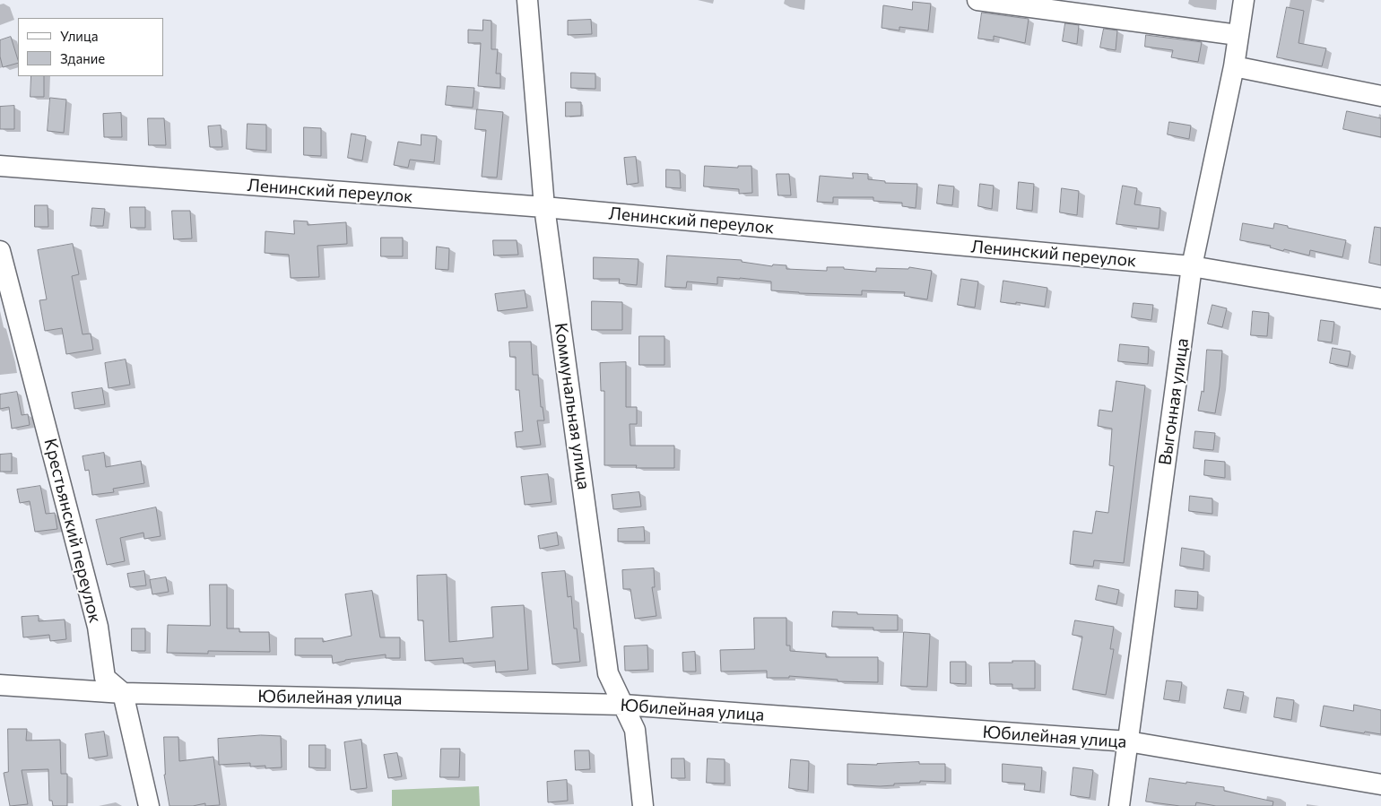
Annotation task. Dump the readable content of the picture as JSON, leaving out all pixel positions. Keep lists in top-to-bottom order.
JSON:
{
  "streets": {
    "street": [
      "Ленинский переулок",
      "Выгонная улица",
      "Коммунальная улица",
      "Крестьянский переулок",
      "Юбилейная улица"
    ]
  },
  "crossings": [
    ["Ленинский переулок", "Выгонная улица"],
    ["Ленинский переулок", "Коммунальная улица"],
    ["Выгонная улица", "Юбилейная улица"],
    ["Коммунальная улица", "Юбилейная улица"],
    ["Крестьянский переулок", "Юбилейная улица"]
  ],
  "legend": ["Улица", "Здание"]
}
